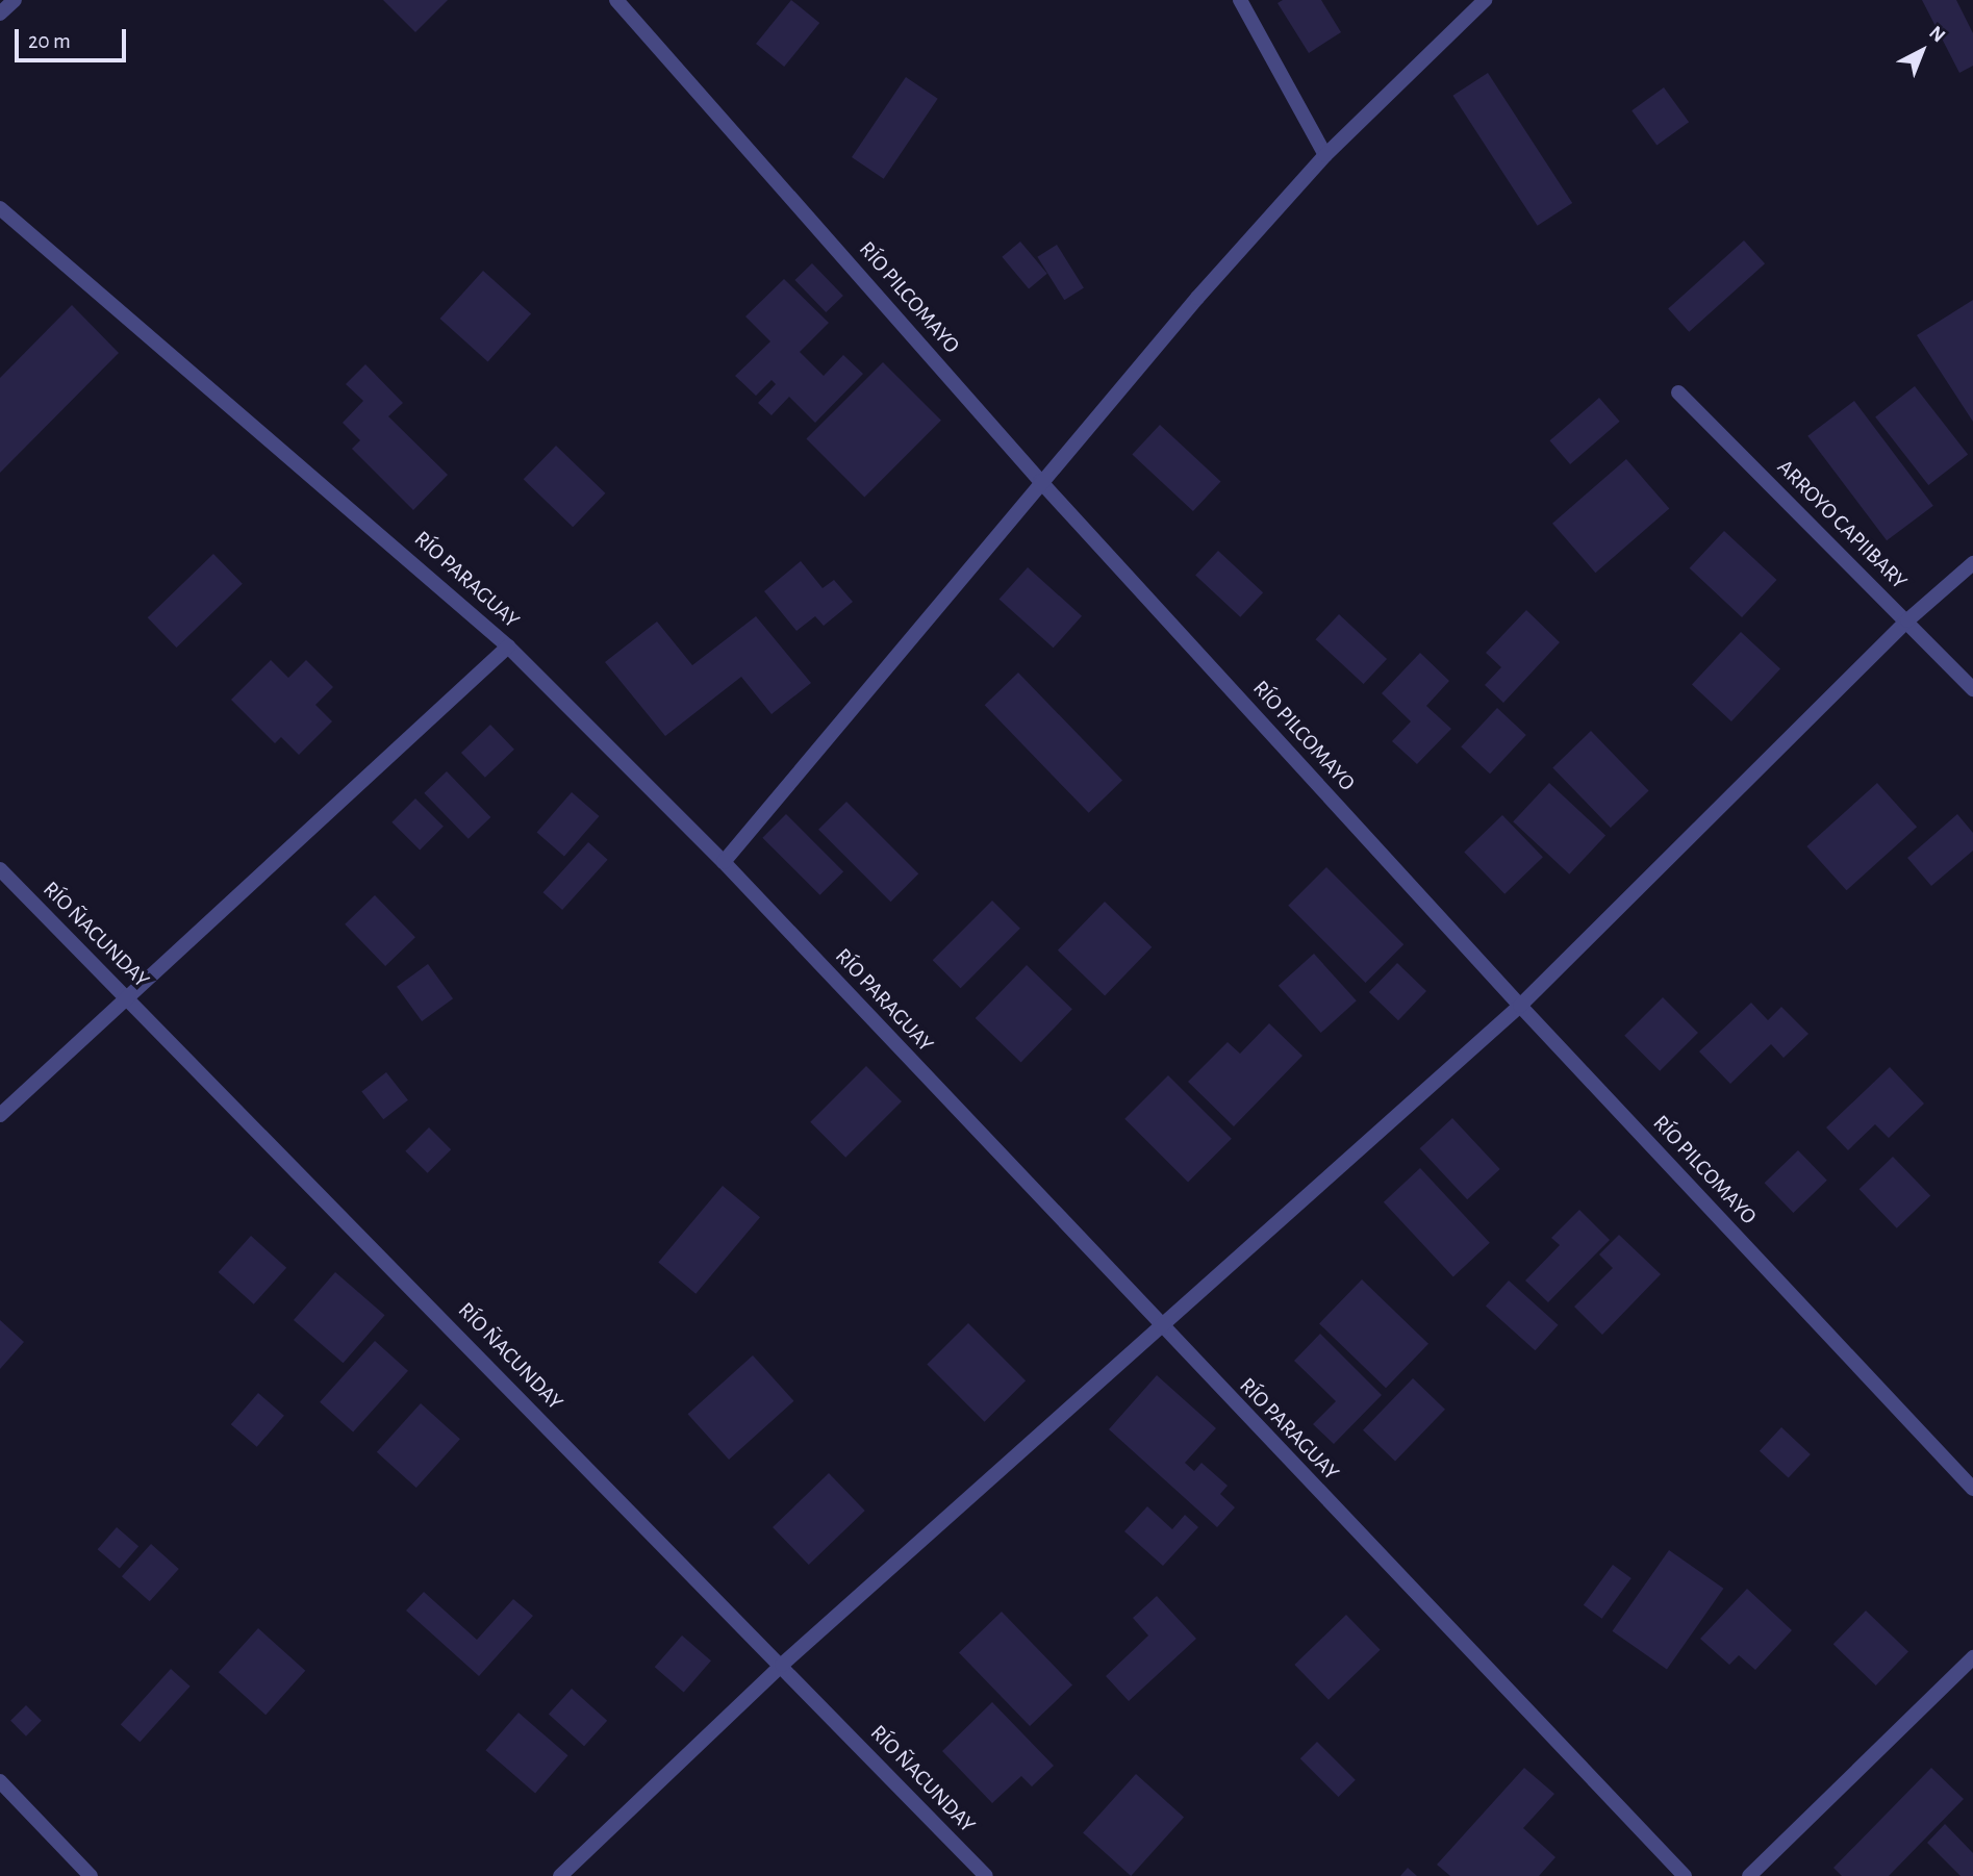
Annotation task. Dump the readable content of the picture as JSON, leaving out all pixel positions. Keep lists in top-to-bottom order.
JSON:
{
  "streets": {
    "street": [
      "RÍO PILCOMAYO",
      "ARROYO CAPIIBARY",
      "RÍO PARAGUAY",
      "RÍO ÑACUNDAY"
    ]
  },
  "scale_bar": "20 m",
  "north": "top right"
}
